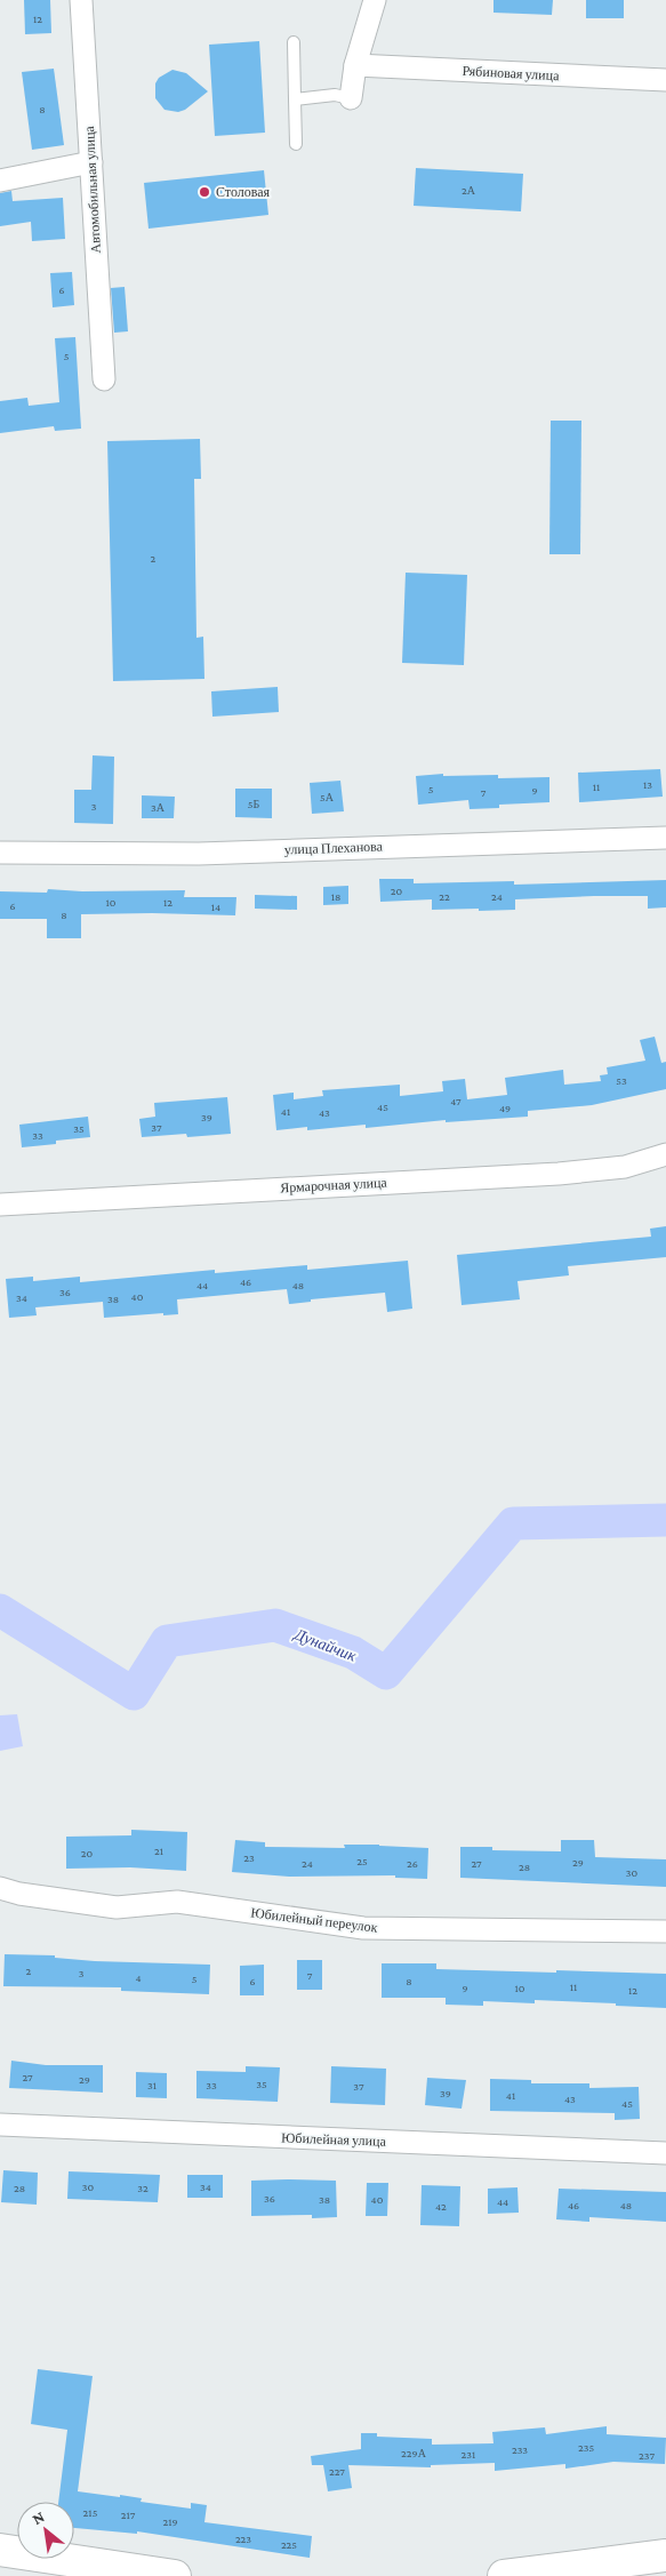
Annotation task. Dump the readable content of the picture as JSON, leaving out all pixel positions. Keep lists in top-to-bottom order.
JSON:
{
  "streets": {
    "street": [
      "Рябиновая улица",
      "Автомобильная улица",
      "улица Плеханова",
      "Ярмарочная улица",
      "Юбилейный переулок",
      "Юбилейная улица"
    ]
  },
  "water": ["Дунайчик"],
  "places": ["Столовая"],
  "house_numbers": [
    "12",
    "8",
    "2А",
    "6",
    "5",
    "2",
    "13",
    "11",
    "5",
    "9",
    "7",
    "5А",
    "5Б",
    "3",
    "3А",
    "20",
    "18",
    "22",
    "24",
    "10",
    "12",
    "6",
    "14",
    "8",
    "53",
    "47",
    "45",
    "49",
    "41",
    "43",
    "39",
    "37",
    "35",
    "33",
    "46",
    "44",
    "48",
    "36",
    "40",
    "34",
    "38",
    "21",
    "20",
    "23",
    "25",
    "29",
    "24",
    "26",
    "27",
    "28",
    "30",
    "2",
    "3",
    "7",
    "4",
    "5",
    "6",
    "8",
    "11",
    "9",
    "10",
    "12",
    "27",
    "29",
    "35",
    "31",
    "33",
    "37",
    "39",
    "41",
    "43",
    "45",
    "30",
    "34",
    "28",
    "32",
    "36",
    "38",
    "40",
    "44",
    "46",
    "48",
    "42",
    "235",
    "233",
    "229А",
    "231",
    "237",
    "227",
    "215",
    "217",
    "219",
    "223",
    "225"
  ],
  "north": "top left"
}
